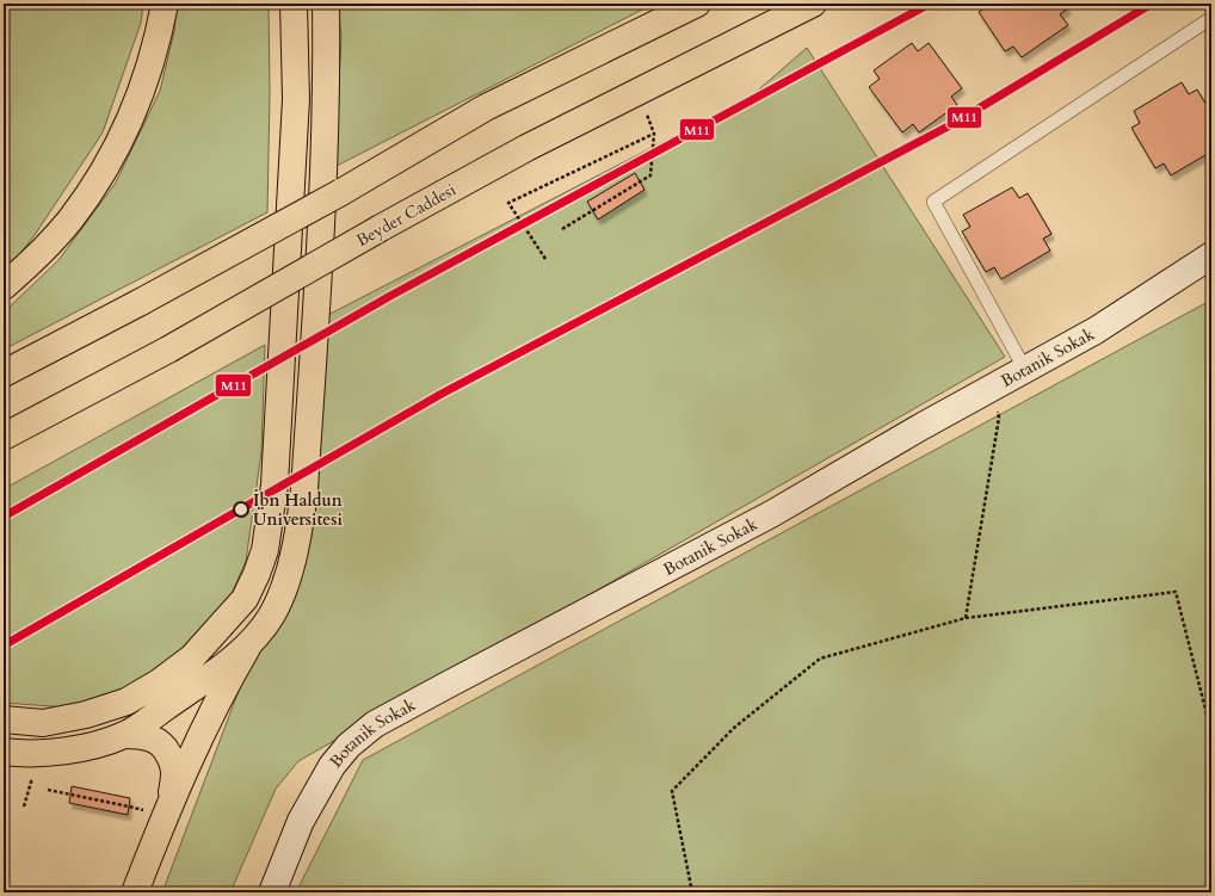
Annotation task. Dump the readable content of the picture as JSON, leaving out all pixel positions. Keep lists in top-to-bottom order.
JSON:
{
  "streets": {
    "main road": ["Beyder Caddesi", "Botanik Sokak"]
  },
  "places": ["İbn Haldun Üniversitesi"],
  "lines": ["transit line M11"]
}
